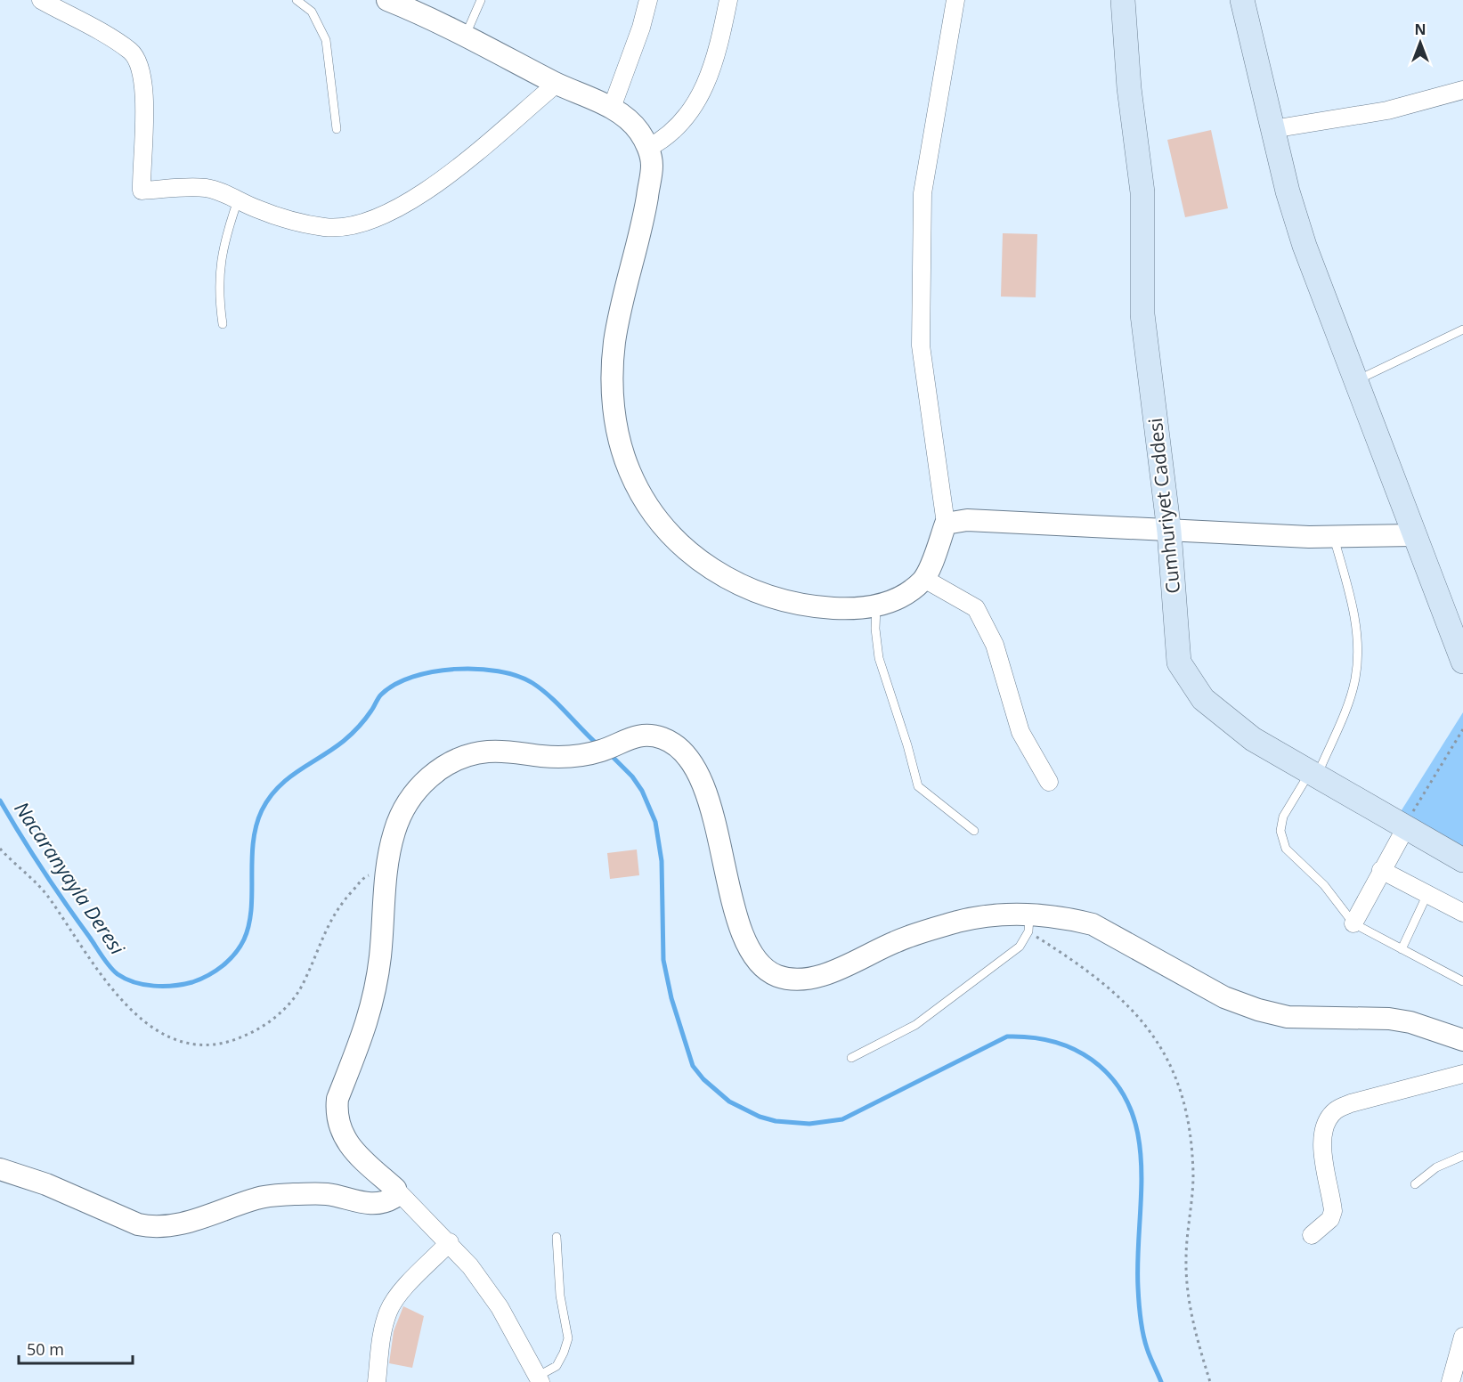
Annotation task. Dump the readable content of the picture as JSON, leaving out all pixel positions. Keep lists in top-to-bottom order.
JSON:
{
  "streets": {
    "main road": ["Cumhuriyet Caddesi"]
  },
  "water": ["Nacaranyayla Deresi"],
  "scale_bar": "50 m",
  "north": "top"
}
